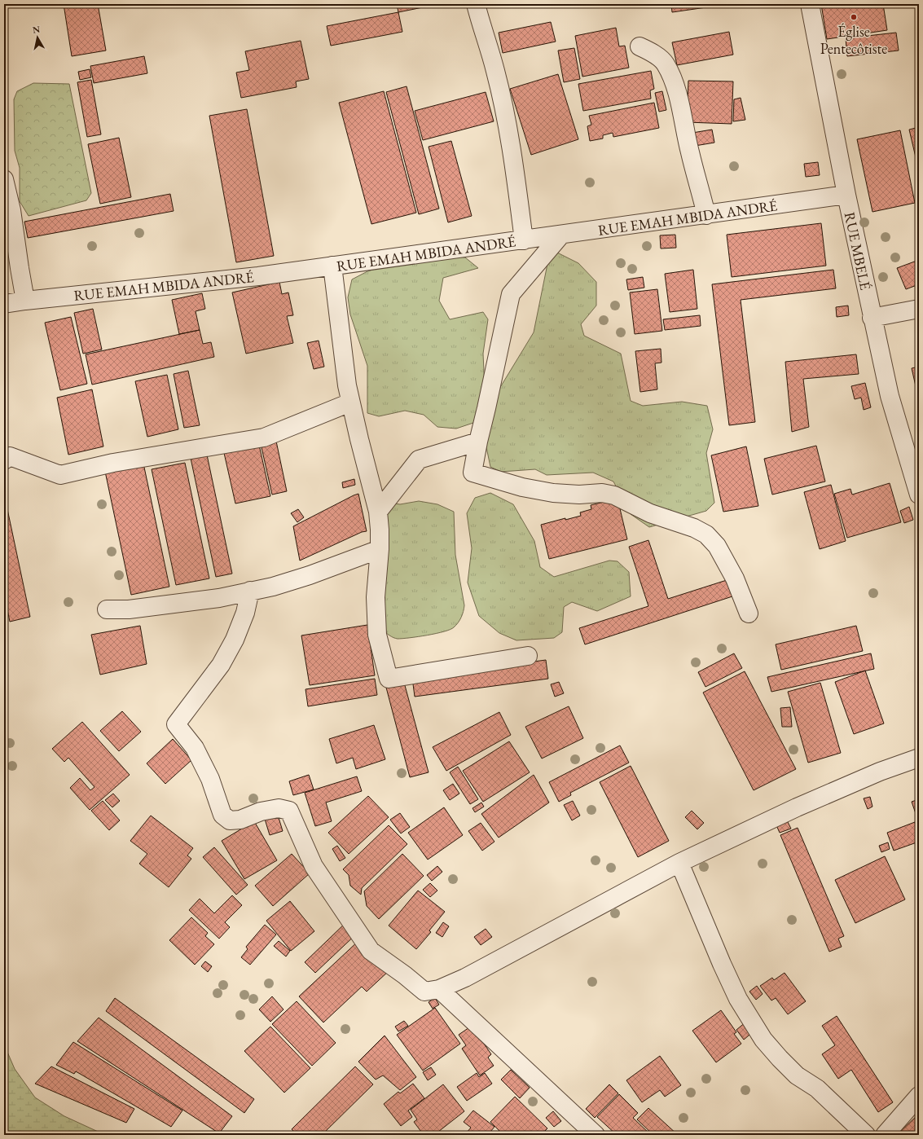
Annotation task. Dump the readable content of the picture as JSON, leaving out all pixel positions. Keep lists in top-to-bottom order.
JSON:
{
  "streets": {
    "street": ["RUE EMAH MBIDA ANDRÉ", "RUE MBELÉ"]
  },
  "crossings": [
    ["RUE EMAH MBIDA ANDRÉ", "RUE MBELÉ"]
  ],
  "places": ["Église Pentecôtiste"],
  "north": "top"
}
